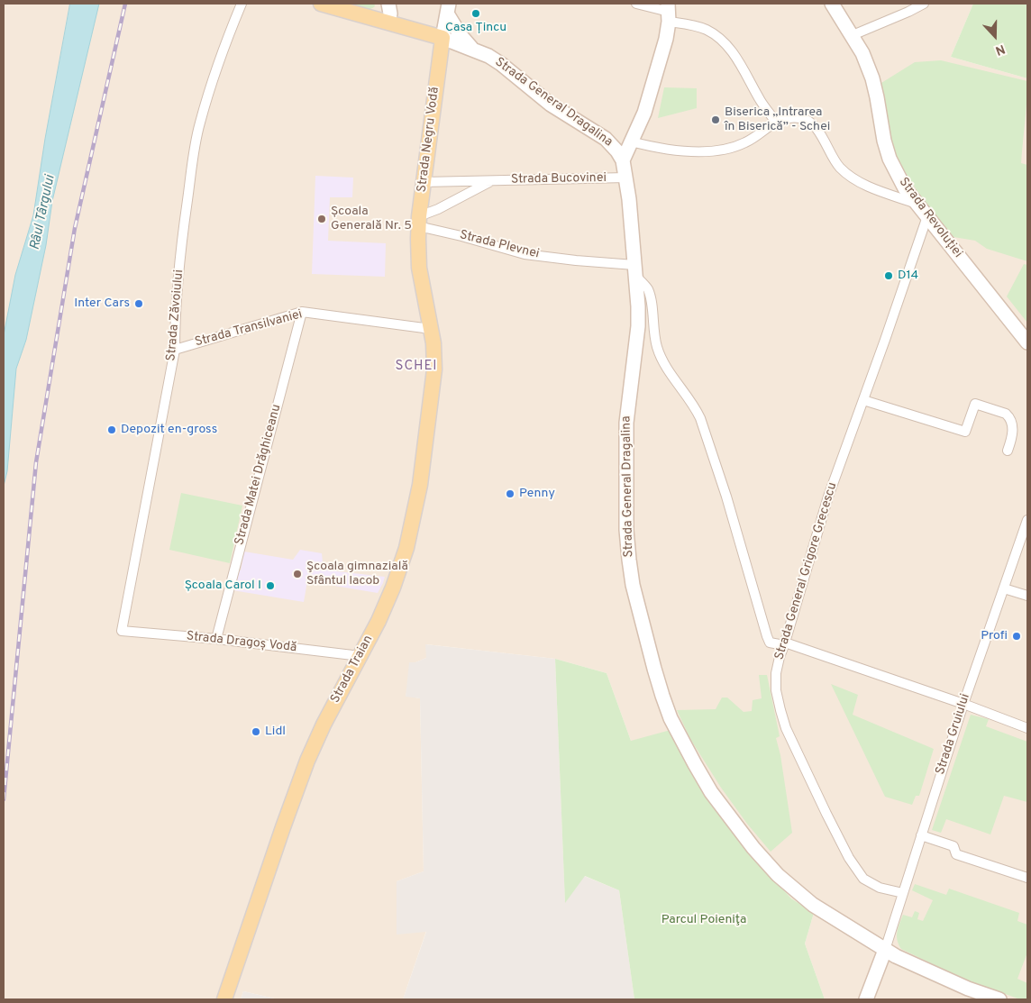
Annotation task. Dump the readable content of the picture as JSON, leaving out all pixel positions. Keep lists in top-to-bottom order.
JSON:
{
  "streets": {
    "main road": [
      "Strada General Dragalina",
      "Strada Negru Vodă",
      "Strada Revoluției",
      "Strada Traian"
    ],
    "street": [
      "Strada Bucovinei",
      "Strada Plevnei",
      "Strada Zăvoiului",
      "Strada Transilvaniei",
      "Strada Matei Drăghiceanu",
      "Strada General Grigore Grecescu",
      "Strada Dragoș Vodă",
      "Strada Gruiului"
    ]
  },
  "crossings": [
    ["Strada General Dragalina", "Strada Negru Vodă"],
    ["Strada General Dragalina", "Strada Bucovinei"],
    ["Strada General Dragalina", "Strada Plevnei"],
    ["Strada General Dragalina", "Strada Gruiului"],
    ["Strada Negru Vodă", "Strada Bucovinei"],
    ["Strada Negru Vodă", "Strada Plevnei"],
    ["Strada Negru Vodă", "Strada Transilvaniei"],
    ["Strada Negru Vodă", "Strada Traian"],
    ["Strada Bucovinei", "Strada Plevnei"],
    ["Strada Revoluției", "Strada General Grigore Grecescu"],
    ["Strada Zăvoiului", "Strada Transilvaniei"],
    ["Strada Zăvoiului", "Strada Dragoș Vodă"],
    ["Strada Transilvaniei", "Strada Matei Drăghiceanu"],
    ["Strada Transilvaniei", "Strada Traian"],
    ["Strada Matei Drăghiceanu", "Strada Dragoș Vodă"],
    ["Strada General Grigore Grecescu", "Strada Gruiului"],
    ["Strada Dragoș Vodă", "Strada Traian"]
  ],
  "districts": ["SCHEI"],
  "water": ["Râul Târgului"],
  "parks": ["Parcul Poieniţa"],
  "places": [
    "Casa Țincu",
    "Biserica „Intrarea în Biserică” - Schei",
    "Școala Generală Nr. 5",
    "D14",
    "Inter Cars",
    "Depozit en-gross",
    "Penny",
    "Şcoala gimnazială Sfântul Iacob",
    "Școala Carol I",
    "Profi",
    "Lidl"
  ],
  "north": "bottom"
}
